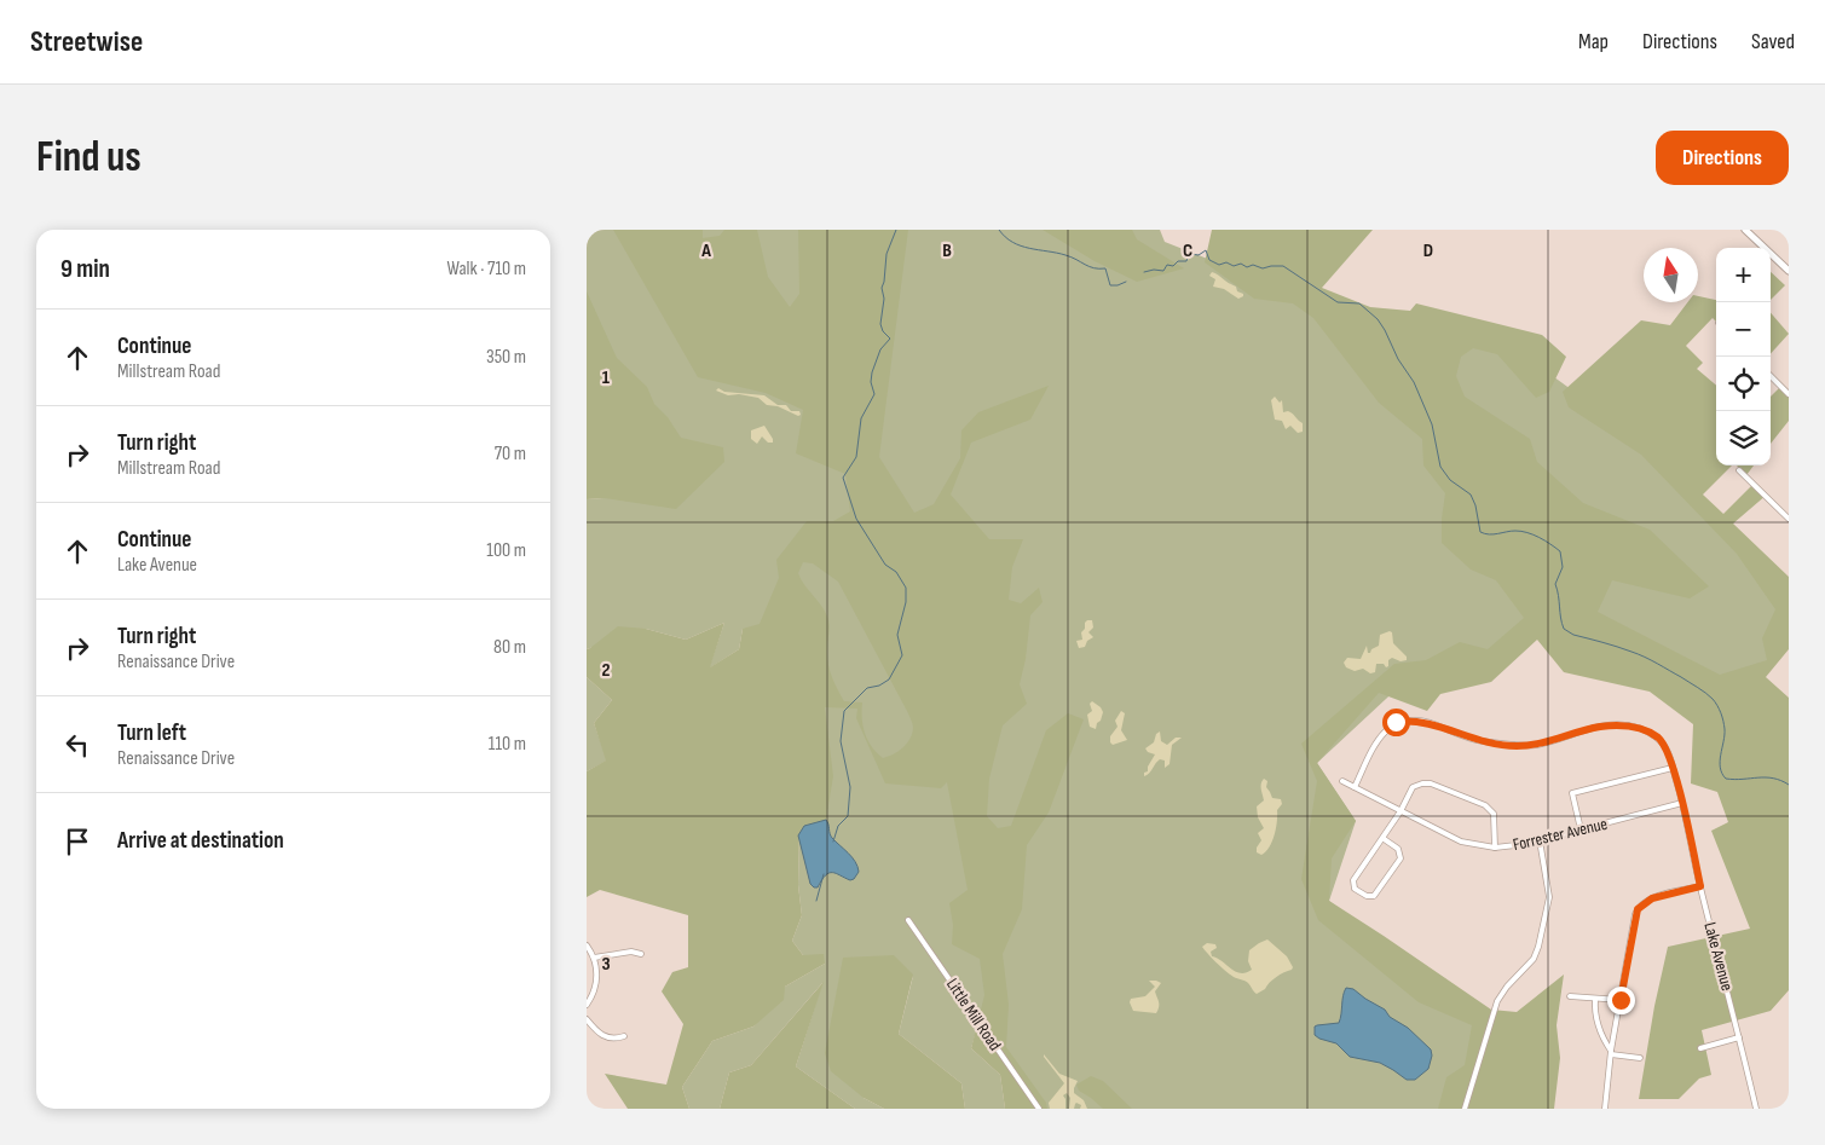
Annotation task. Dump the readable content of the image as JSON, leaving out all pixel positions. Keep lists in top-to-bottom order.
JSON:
{
  "streets": {
    "street": ["Forrester Avenue", "Lake Avenue", "Little Mill Road"]
  },
  "crossings": [
    ["Forrester Avenue", "Lake Avenue"]
  ],
  "north": "top",
  "page": {
    "header": "Streetwise",
    "nav": ["Map", "Directions", "Saved"],
    "buttons": "Directions",
    "title": "Find us",
    "heading": ["9 min", "Walk · 710 m"],
    "map_buttons": ["+", "−"],
    "list": [
      ["Continue", "Millstream Road", "350 m"],
      ["Turn right", "Millstream Road", "70 m"],
      ["Continue", "Lake Avenue", "100 m"],
      ["Turn right", "Renaissance Drive", "80 m"],
      ["Turn left", "Renaissance Drive", "110 m"],
      "Arrive at destination"
    ]
  },
  "grid": {
    "columns": [
      "A",
      "B",
      "C",
      "D"
    ],
    "rows": ["1", "2", "3"]
  }
}
